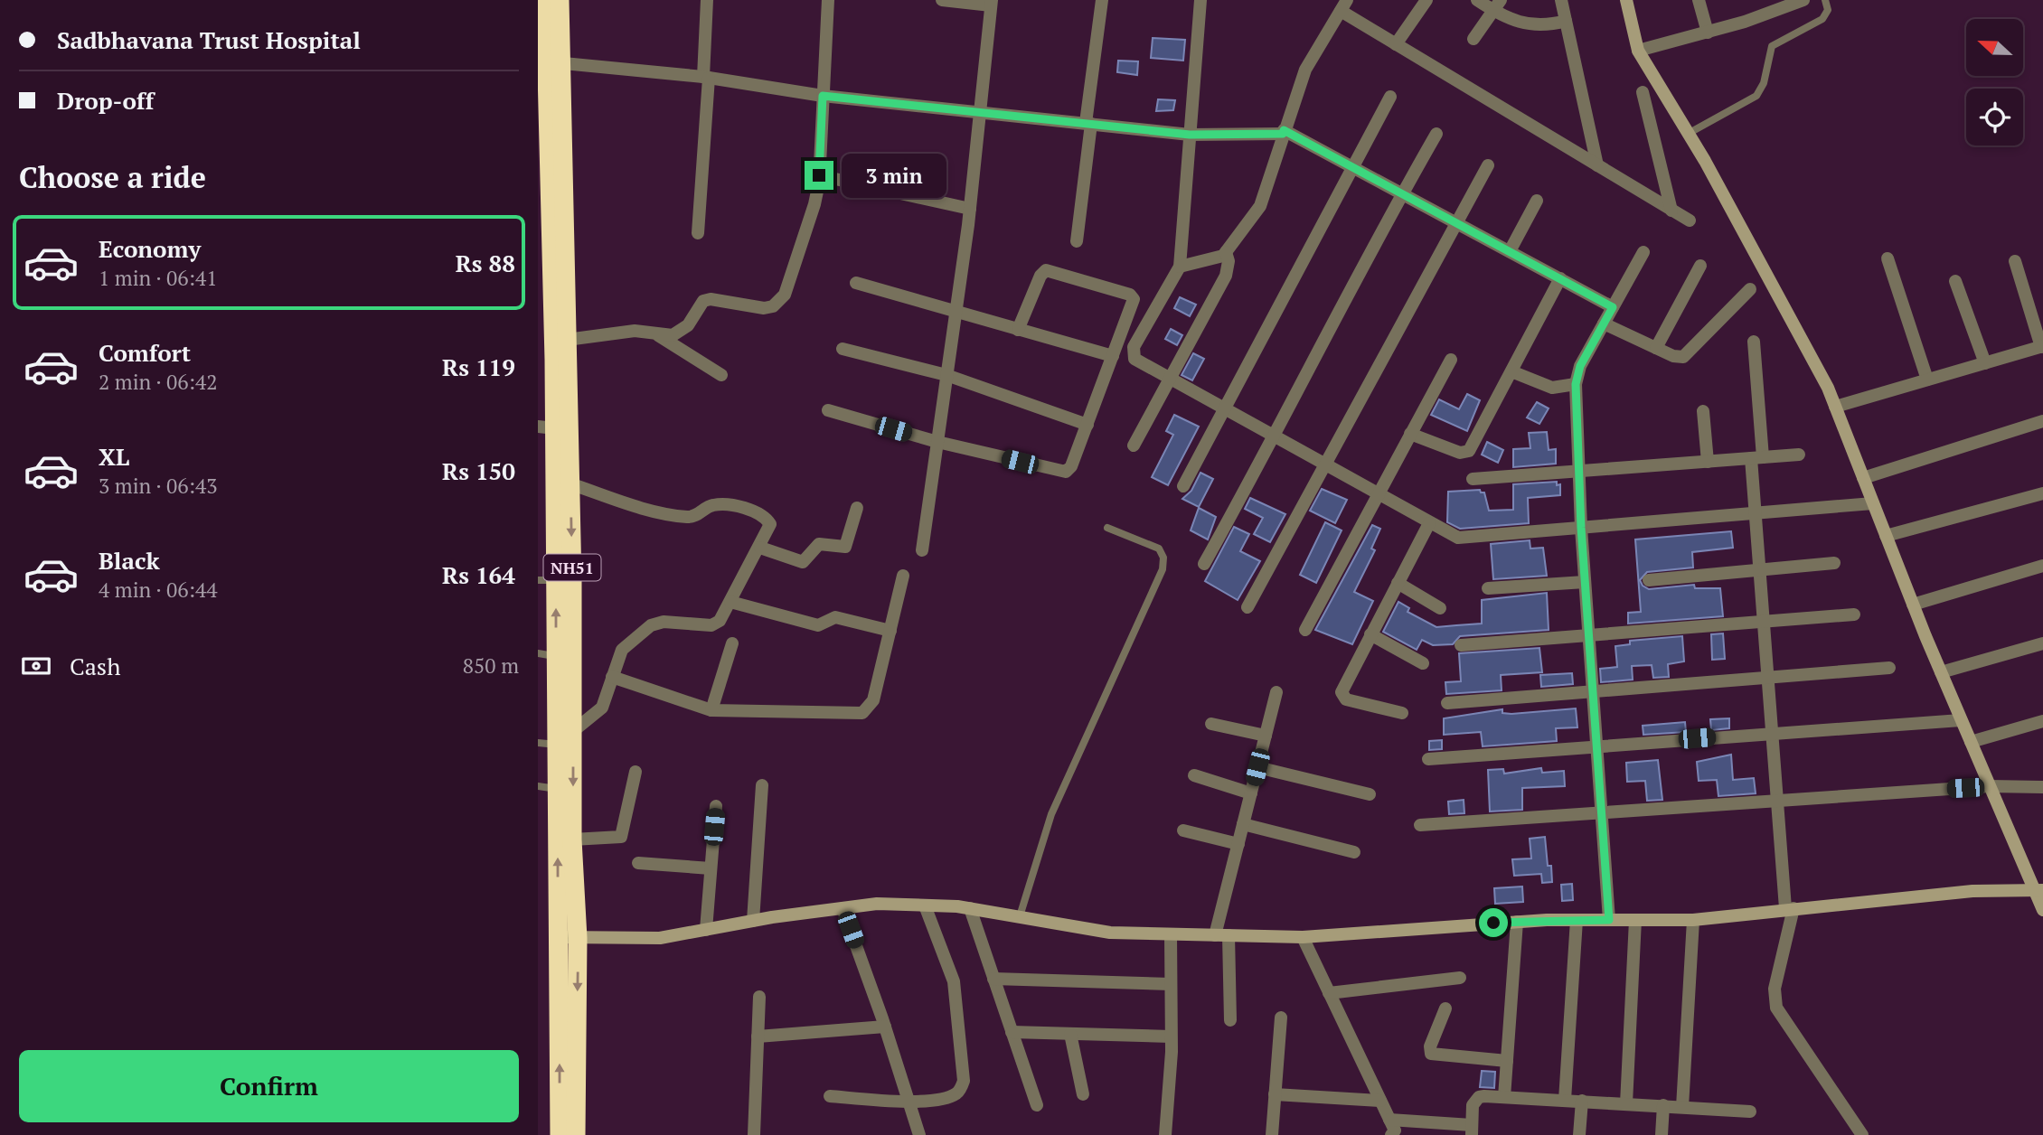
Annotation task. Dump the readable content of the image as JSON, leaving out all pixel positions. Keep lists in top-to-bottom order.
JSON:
{
  "streets": {
    "highway": ["NH51"]
  },
  "north": "left",
  "page": {
    "banner": ["Sadbhavana Trust Hospital", "Drop-off"],
    "heading": "Choose a ride",
    "bubble": "3 min",
    "list": [
      {
        "name": "Economy",
        "note": "1 min · 06:41",
        "value": "Rs 88"
      },
      {
        "name": "Comfort",
        "note": "2 min · 06:42",
        "value": "Rs 119"
      },
      {
        "name": "XL",
        "note": "3 min · 06:43",
        "value": "Rs 150"
      },
      {
        "name": "Black",
        "note": "4 min · 06:44",
        "value": "Rs 164"
      }
    ],
    "pay": ["Cash", "850 m"],
    "buttons": "Confirm"
  }
}
